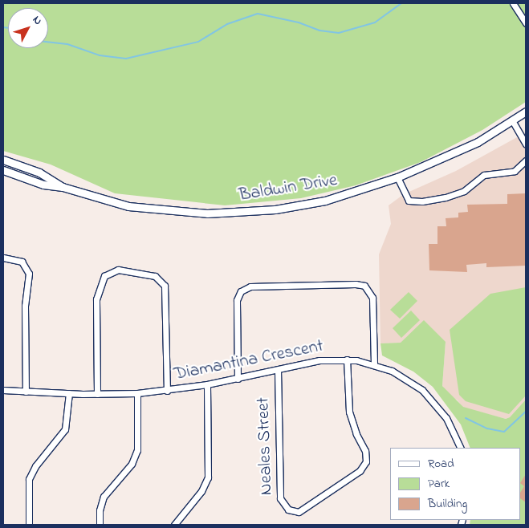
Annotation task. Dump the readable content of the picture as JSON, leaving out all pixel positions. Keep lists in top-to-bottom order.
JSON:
{
  "streets": {
    "main road": ["Baldwin Drive"],
    "street": ["Diamantina Crescent", "Neales Street"]
  },
  "crossings": [
    ["Diamantina Crescent", "Neales Street"]
  ],
  "legend": ["Road", "Park", "Building"],
  "north": "top right"
}
